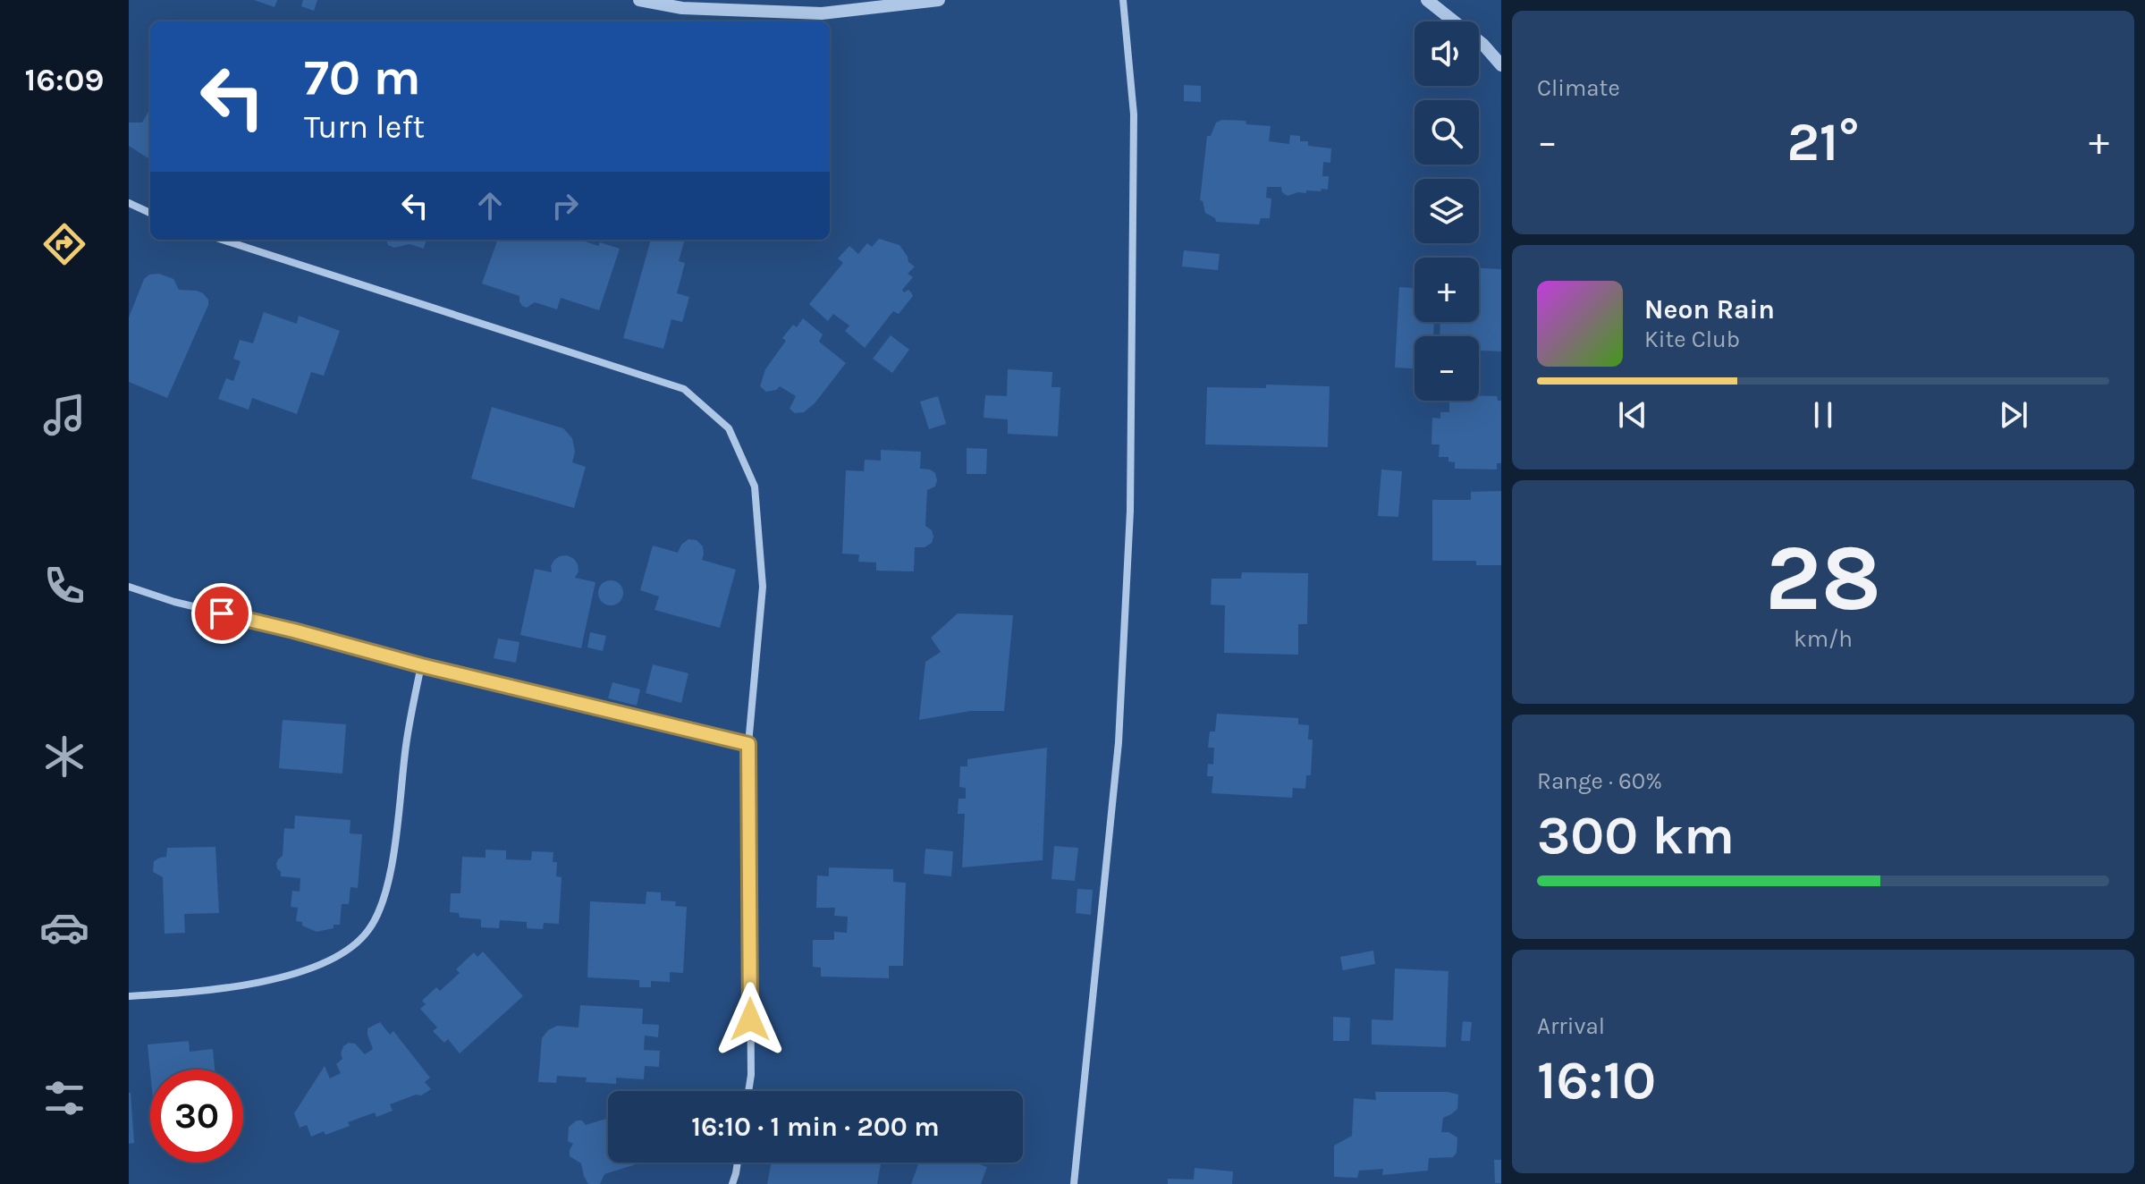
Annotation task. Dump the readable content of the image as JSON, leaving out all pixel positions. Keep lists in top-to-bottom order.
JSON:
{
  "page": {
    "tabs": "16:09",
    "tile": [
      "Climate",
      ["28", "km/h"],
      ["Range · 60%", "300 km"],
      ["Arrival", "16:10"]
    ],
    "map_buttons": ["+", "−"],
    "turn": ["70 m", "Turn left"],
    "heat": ["−", "21°", "+"],
    "song": ["Neon Rain", "Kite Club"],
    "limit": "30",
    "trip": "16:10 · 1 min · 200 m"
  }
}
